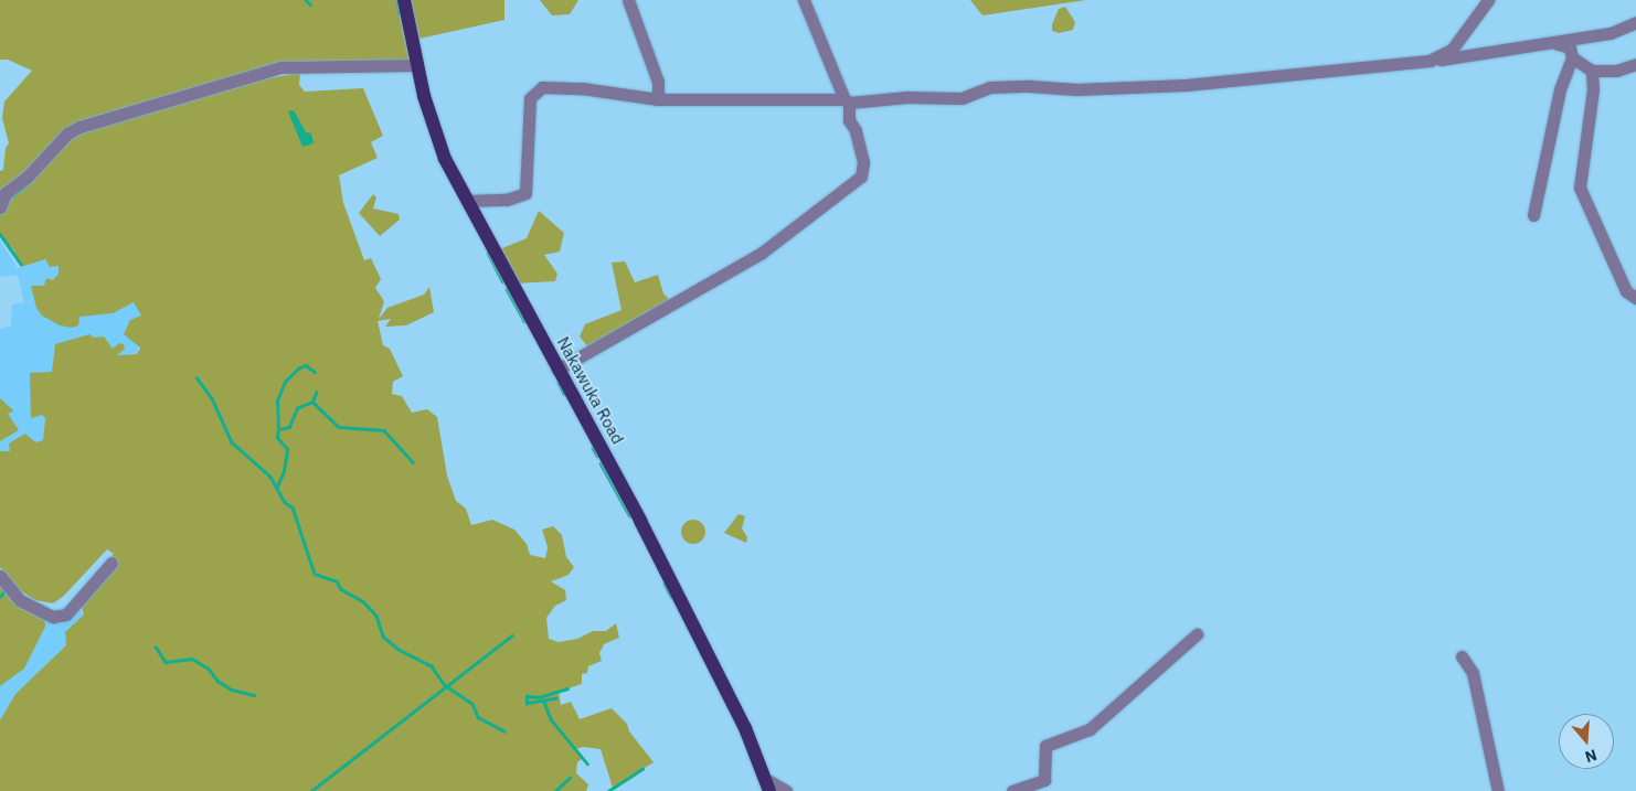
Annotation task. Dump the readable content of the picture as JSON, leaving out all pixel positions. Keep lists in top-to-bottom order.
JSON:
{
  "streets": {
    "main road": ["Nakawuka Road"]
  },
  "north": "bottom"
}
